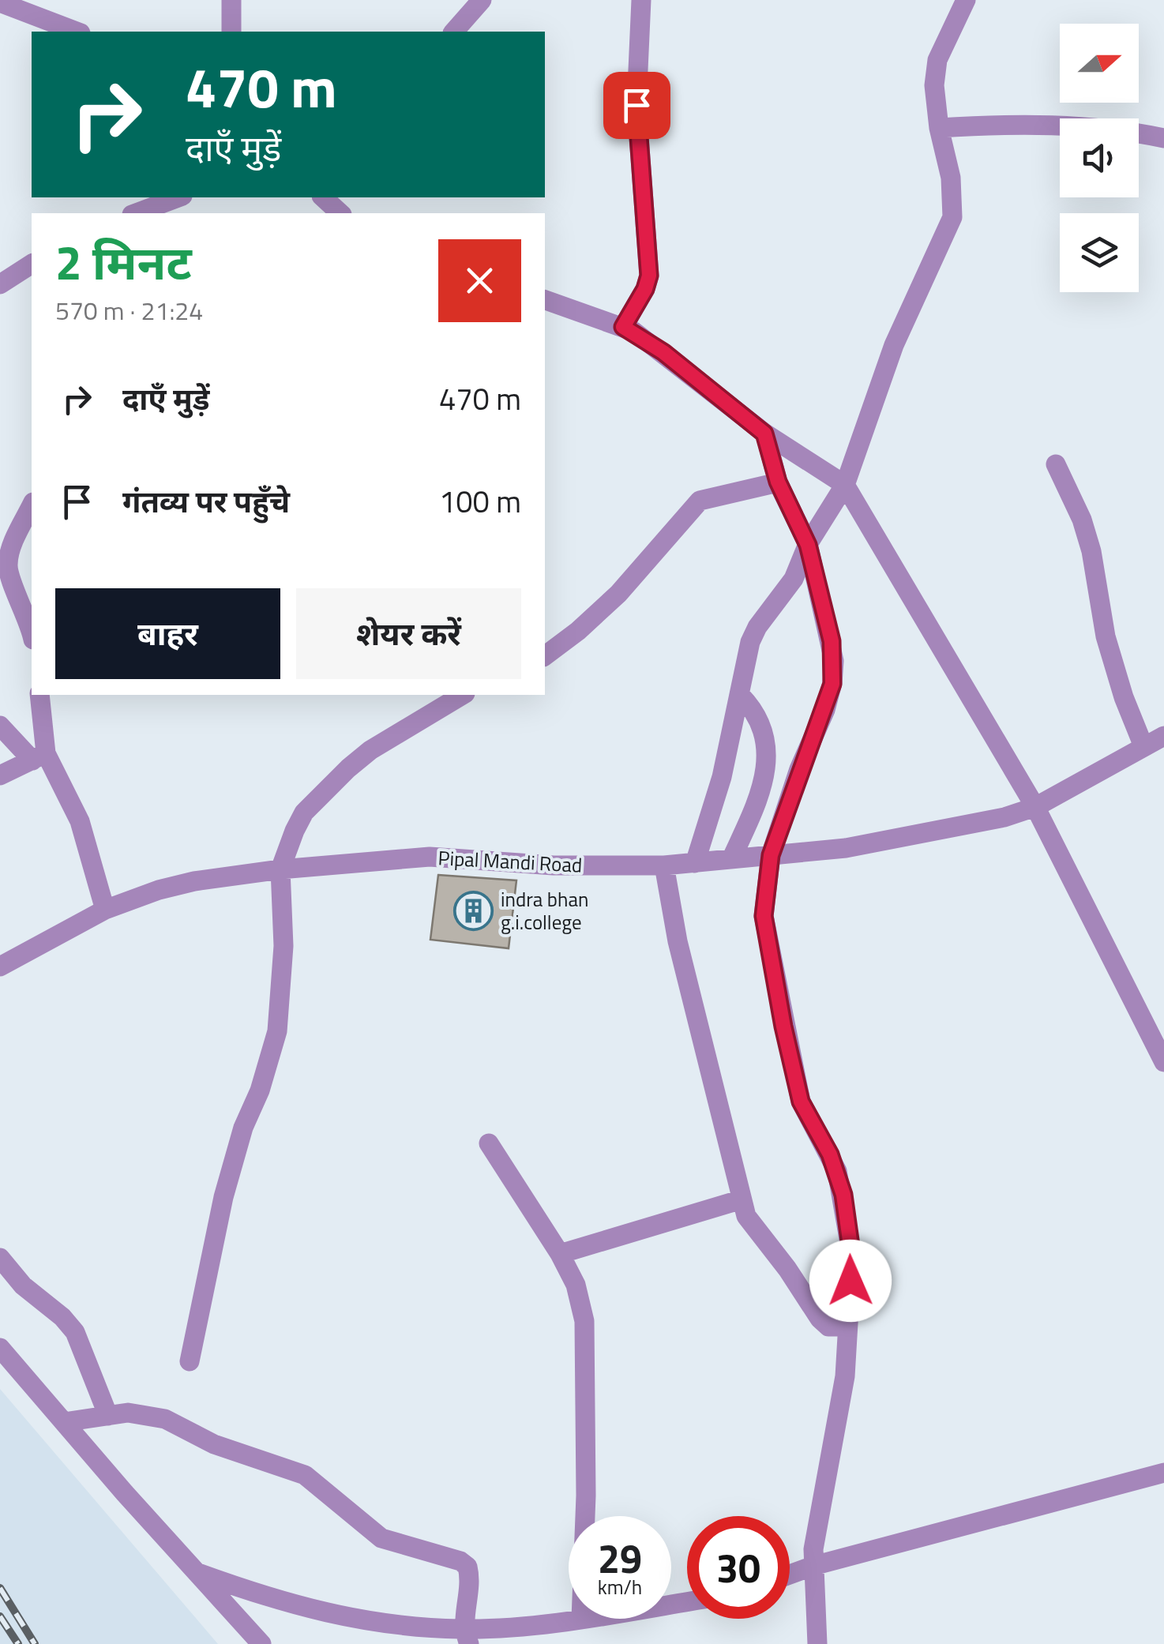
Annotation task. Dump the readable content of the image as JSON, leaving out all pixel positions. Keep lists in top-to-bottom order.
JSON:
{
  "streets": {
    "street": ["Pipal Mandi Road"]
  },
  "places": {
    "building": ["indra bhan g.i.college"]
  },
  "north": "right",
  "page": {
    "turn": ["470 m", "दाएँ मुड़ें"],
    "heading": ["2 मिनट", "570 m · 21:24"],
    "list": [
      {
        "name": "दाएँ मुड़ें",
        "value": "470 m"
      },
      {
        "name": "गंतव्य पर पहुँचे",
        "value": "100 m"
      }
    ],
    "buttons": ["बाहर", "शेयर करें"],
    "speed": "29 km/h",
    "limit": "30"
  }
}
